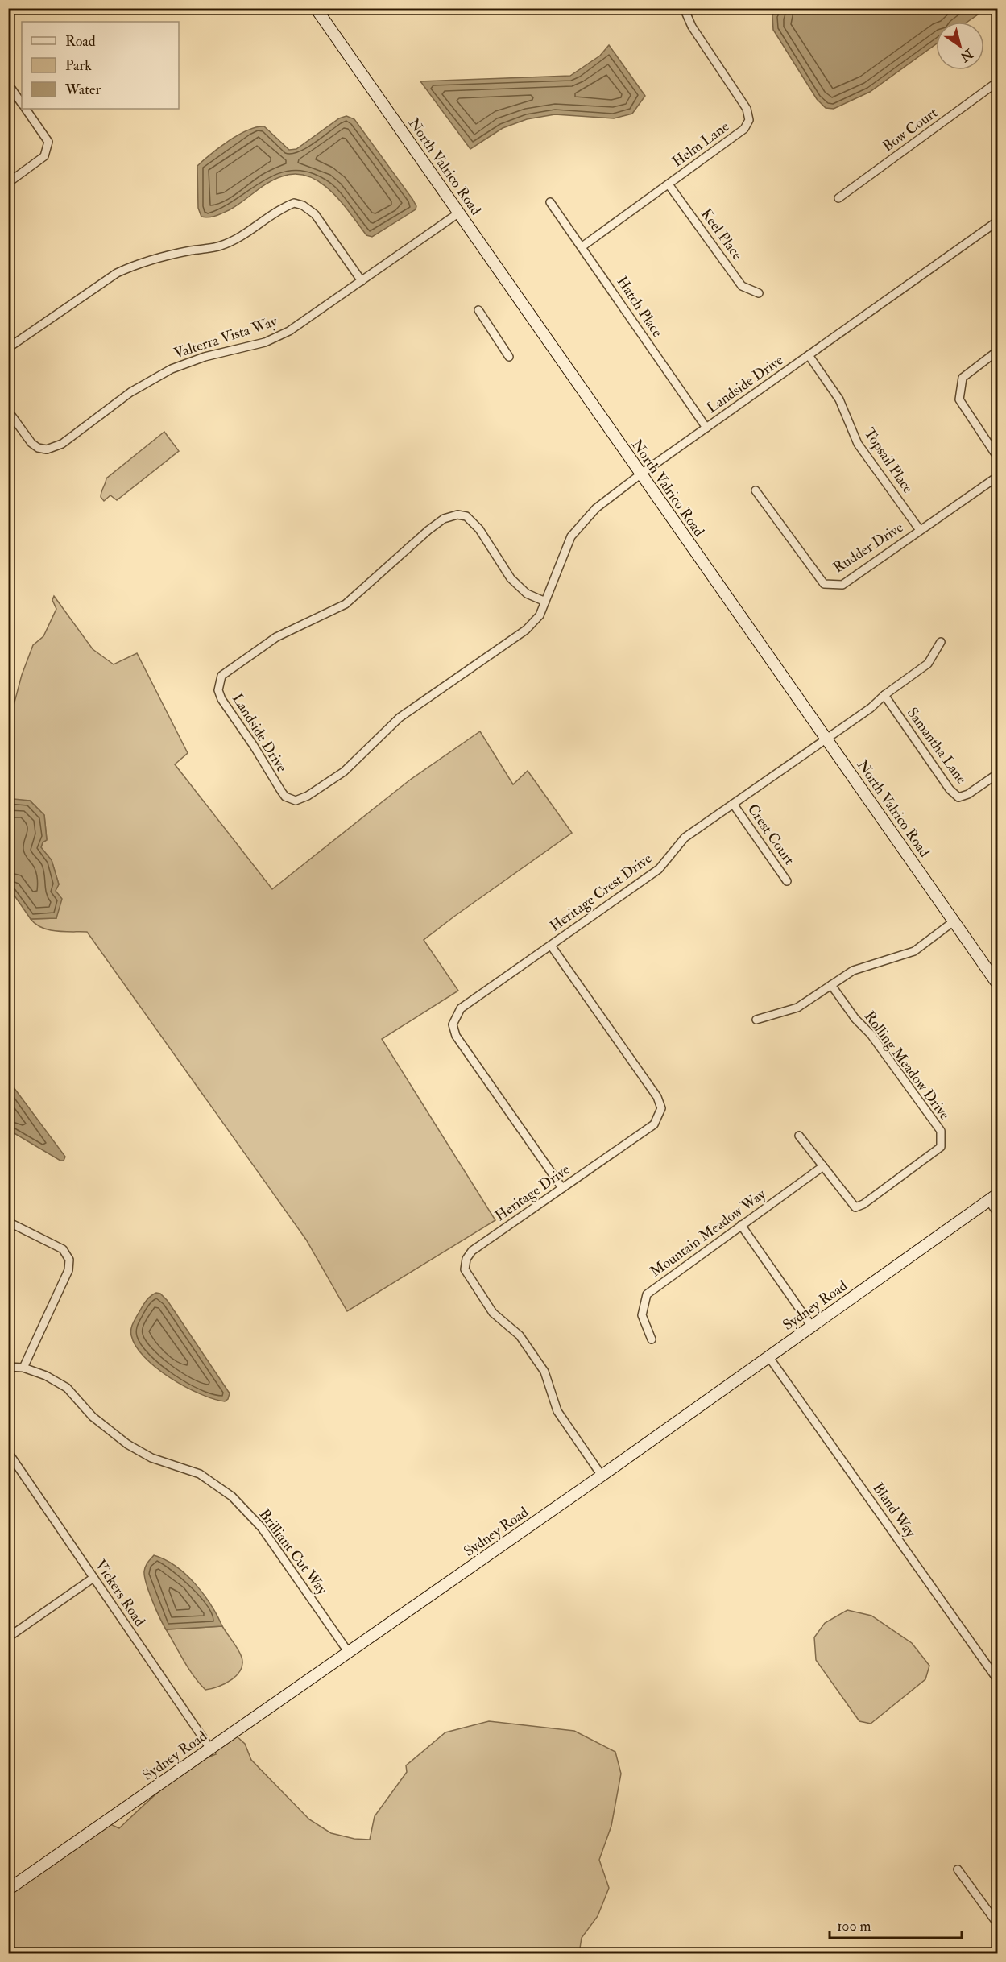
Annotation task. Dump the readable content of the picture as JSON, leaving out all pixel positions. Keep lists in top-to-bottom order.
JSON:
{
  "streets": {
    "street": [
      "Bow Court",
      "Helm Lane",
      "North Valrico Road",
      "Keel Place",
      "Hatch Place",
      "Valterra Vista Way",
      "Landside Drive",
      "Topsail Place",
      "Rudder Drive",
      "Samantha Lane",
      "Crest Court",
      "Heritage Crest Drive",
      "Rolling Meadow Drive",
      "Heritage Drive",
      "Mountain Meadow Way",
      "Sydney Road",
      "Bland Way",
      "Brilliant Cut Way",
      "Vickers Road"
    ]
  },
  "crossings": [
    ["Helm Lane", "Keel Place"],
    ["Helm Lane", "Hatch Place"],
    ["North Valrico Road", "Valterra Vista Way"],
    ["North Valrico Road", "Landside Drive"],
    ["North Valrico Road", "Heritage Crest Drive"],
    ["Hatch Place", "Landside Drive"],
    ["Landside Drive", "Topsail Place"],
    ["Topsail Place", "Rudder Drive"],
    ["Samantha Lane", "Heritage Crest Drive"],
    ["Crest Court", "Heritage Crest Drive"],
    ["Heritage Crest Drive", "Heritage Drive"],
    ["Rolling Meadow Drive", "Mountain Meadow Way"],
    ["Heritage Drive", "Sydney Road"],
    ["Sydney Road", "Bland Way"],
    ["Sydney Road", "Brilliant Cut Way"],
    ["Sydney Road", "Vickers Road"]
  ],
  "legend": ["Road", "Park", "Water"],
  "scale_bar": "100 m",
  "north": "bottom right"
}
